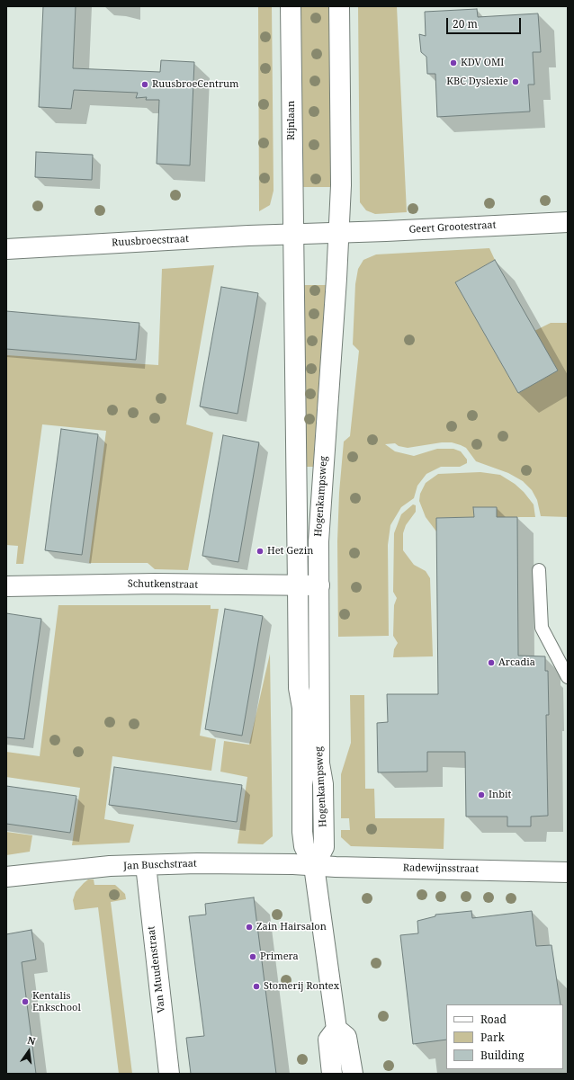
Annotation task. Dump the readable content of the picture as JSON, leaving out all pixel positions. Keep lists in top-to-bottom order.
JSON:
{
  "streets": {
    "street": [
      "Rijnlaan",
      "Geert Grootestraat",
      "Ruusbroecstraat",
      "Hogenkampsweg",
      "Schutkenstraat",
      "Jan Buschstraat",
      "Radewijnsstraat",
      "Van Muudenstraat"
    ]
  },
  "crossings": [
    ["Rijnlaan", "Geert Grootestraat"],
    ["Rijnlaan", "Ruusbroecstraat"],
    ["Rijnlaan", "Hogenkampsweg"],
    ["Geert Grootestraat", "Ruusbroecstraat"],
    ["Geert Grootestraat", "Hogenkampsweg"],
    ["Ruusbroecstraat", "Hogenkampsweg"],
    ["Hogenkampsweg", "Schutkenstraat"],
    ["Hogenkampsweg", "Jan Buschstraat"],
    ["Hogenkampsweg", "Radewijnsstraat"],
    ["Jan Buschstraat", "Radewijnsstraat"],
    ["Jan Buschstraat", "Van Muudenstraat"]
  ],
  "places": [
    "KDV OMI",
    "KBC Dyslexie",
    "RuusbroeCentrum",
    "Het Gezin",
    "Arcadia",
    "Inbit",
    "Zain Hairsalon",
    "Primera",
    "Stomerij Rontex",
    "Kentalis Enkschool"
  ],
  "legend": ["Road", "Park", "Building"],
  "scale_bar": "20 m",
  "north": "top"
}
